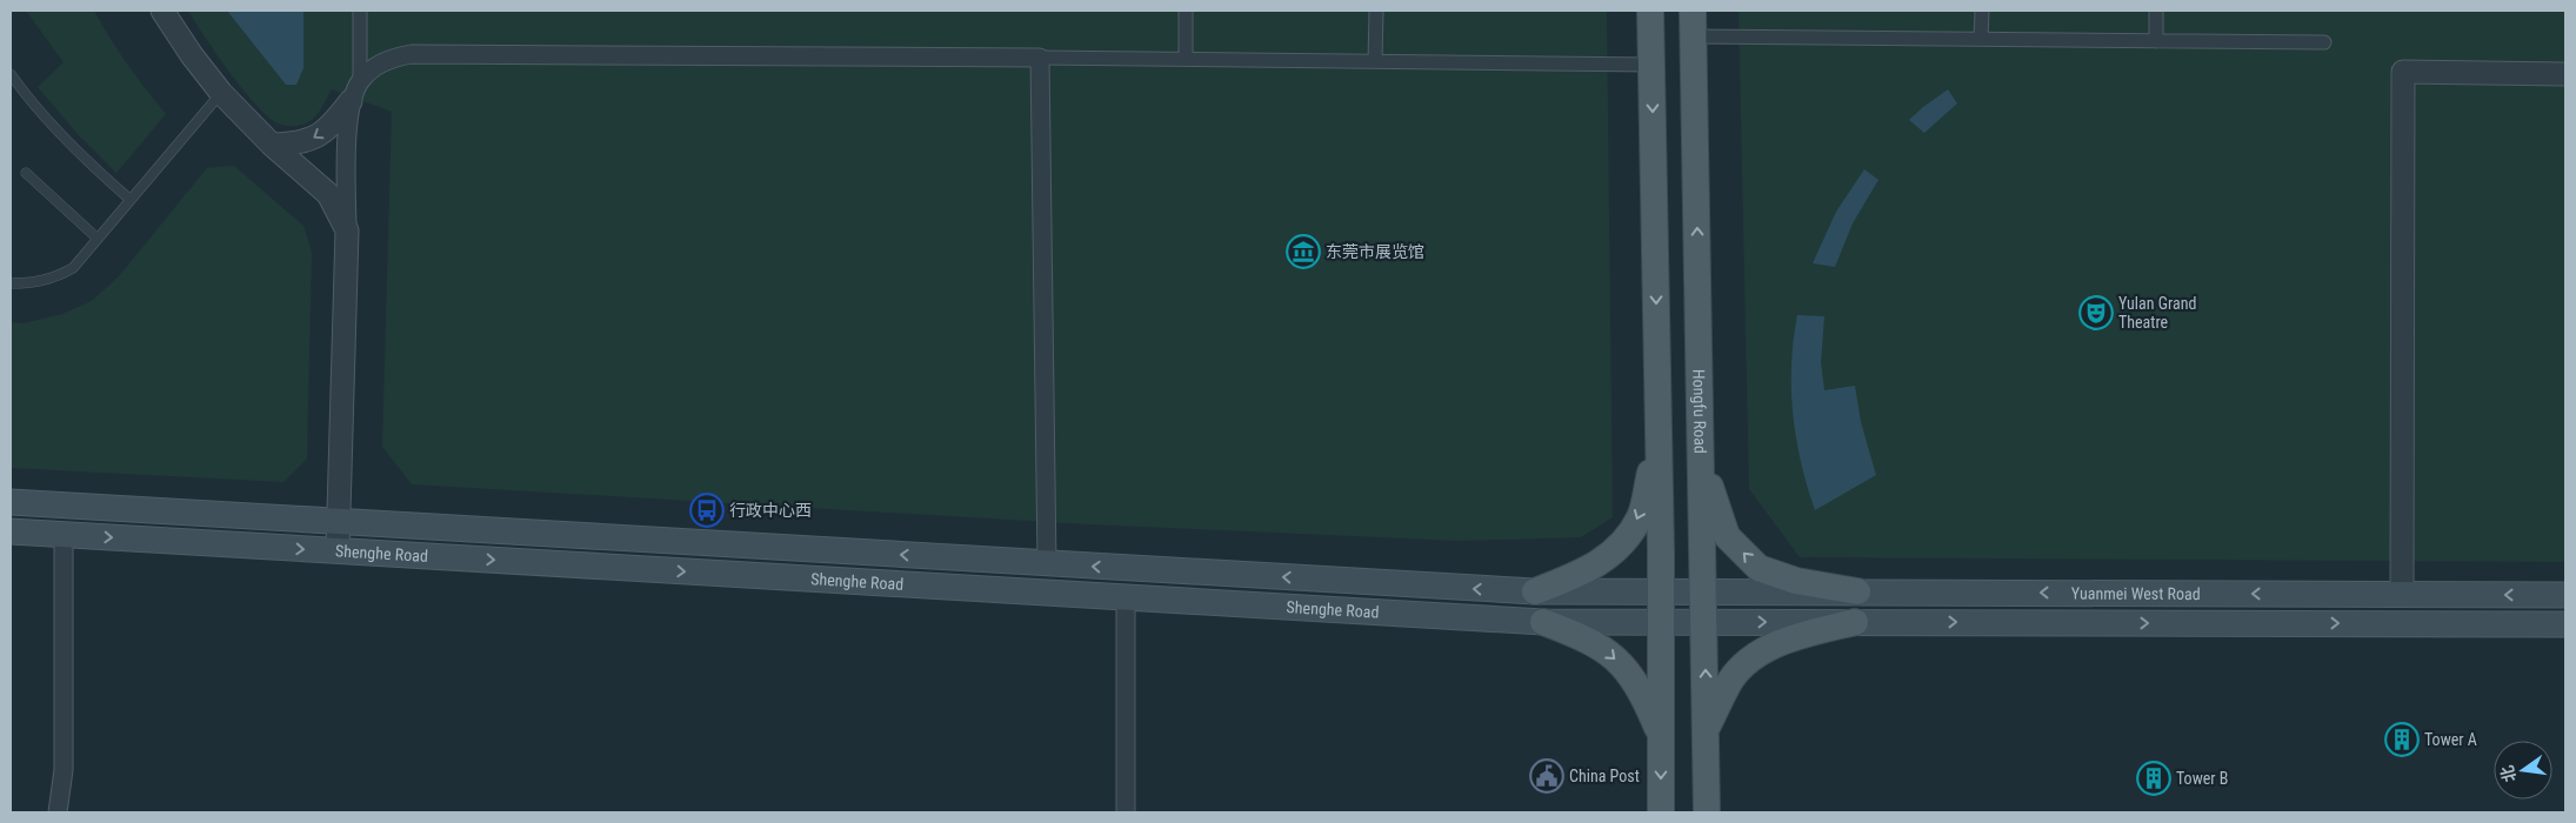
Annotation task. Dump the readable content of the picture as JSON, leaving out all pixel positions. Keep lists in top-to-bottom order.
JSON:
{
  "streets": {
    "main road": ["Hongfu Road", "Shenghe Road", "Yuanmei West Road"]
  },
  "crossings": [
    ["Hongfu Road", "Shenghe Road"],
    ["Hongfu Road", "Yuanmei West Road"],
    ["Shenghe Road", "Yuanmei West Road"]
  ],
  "places": {
    "museum": ["东莞市展览馆"],
    "theatre": ["Yulan Grand Theatre"],
    "bus stop": ["行政中心西"],
    "building": ["Tower A", "Tower B"],
    "public building": ["China Post"]
  },
  "north": "left"
}
